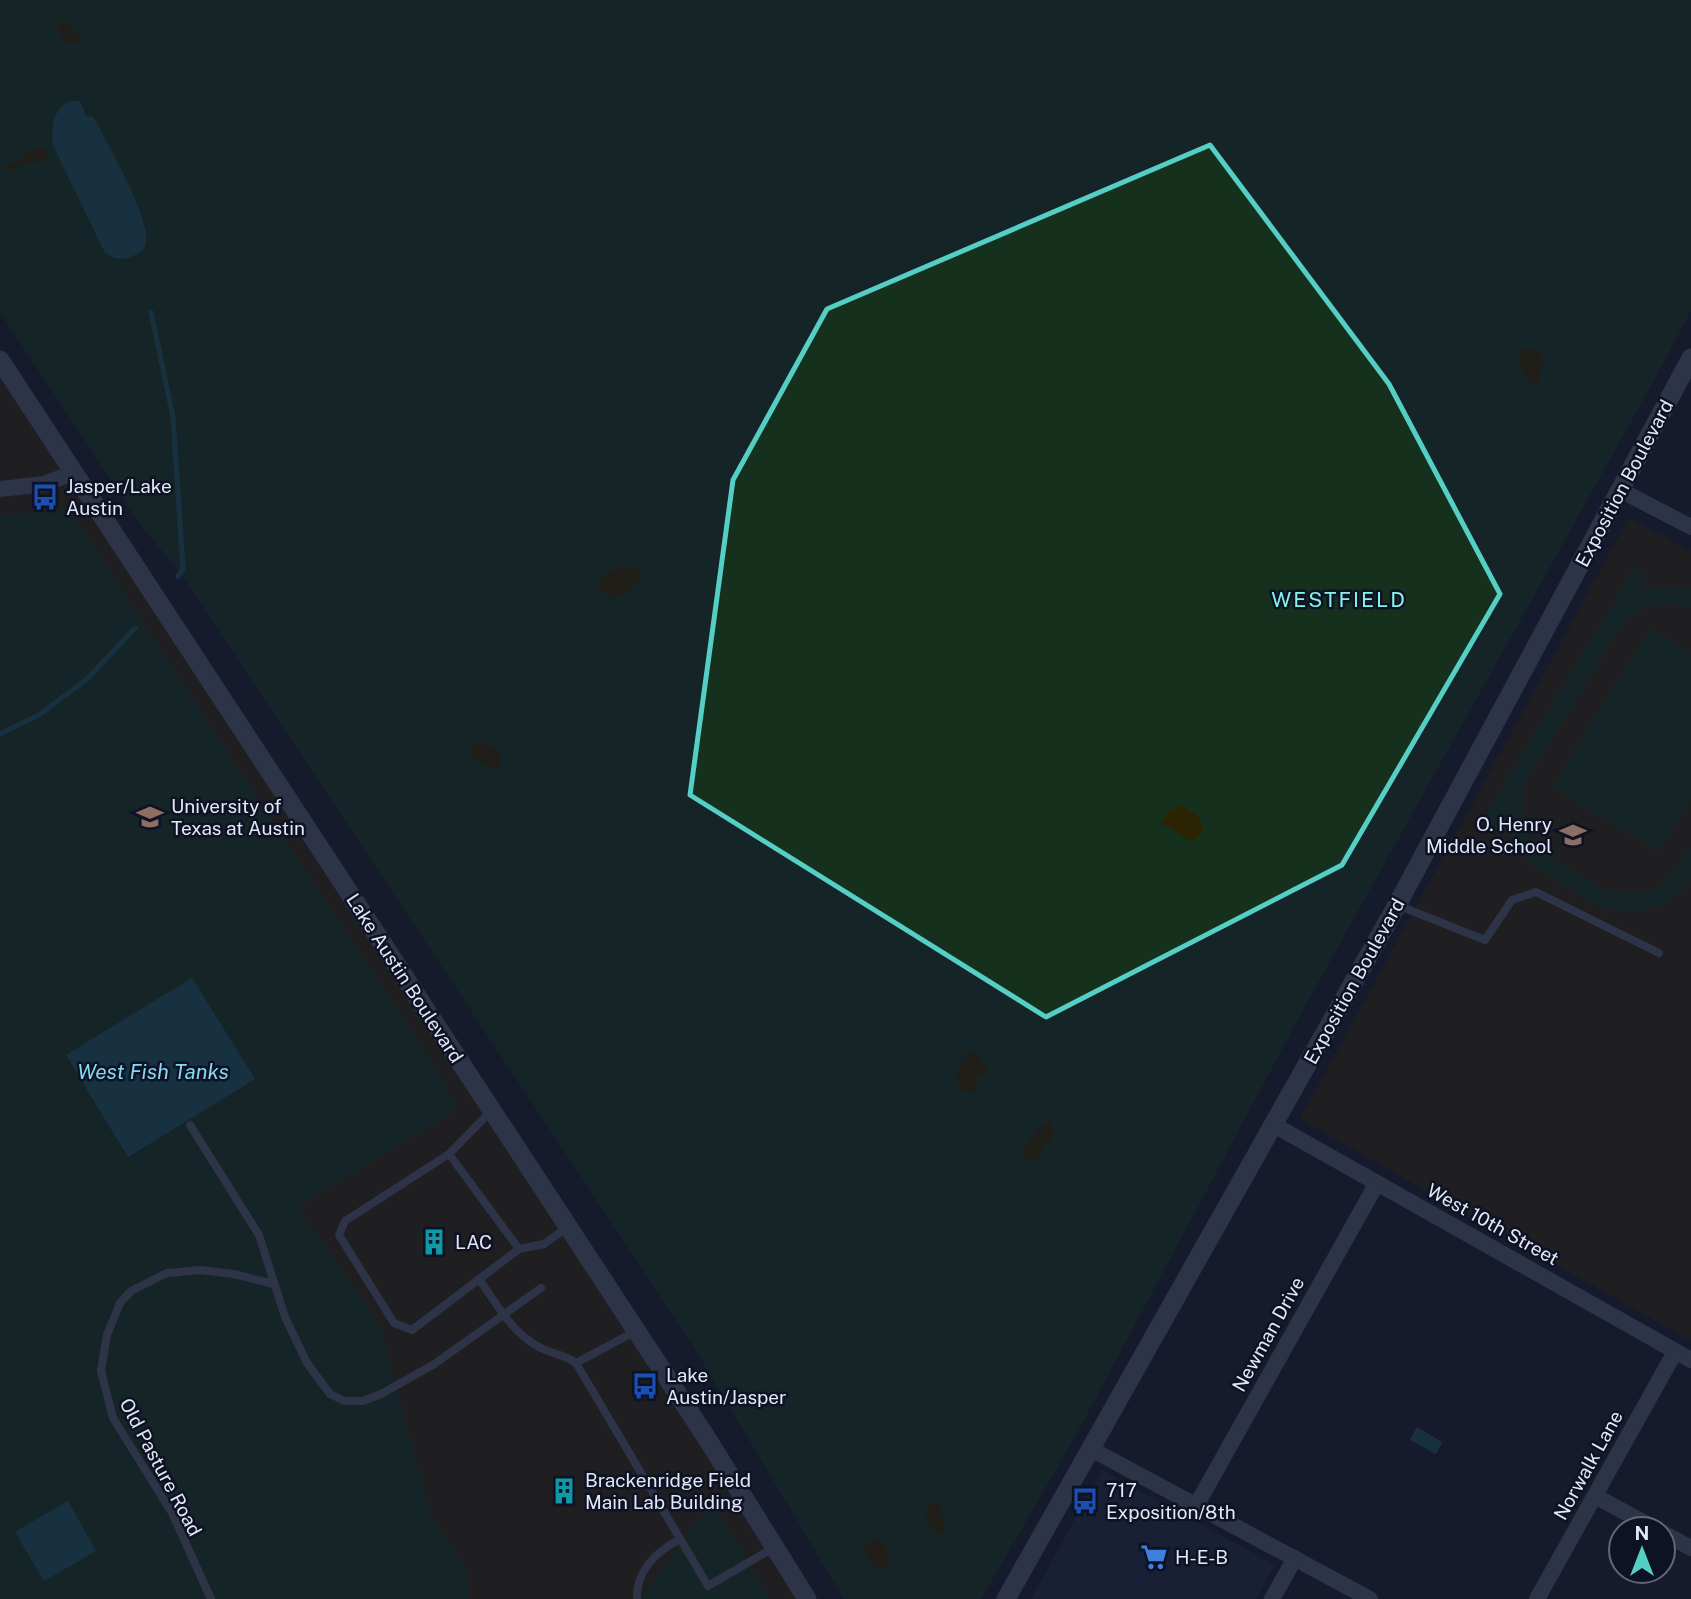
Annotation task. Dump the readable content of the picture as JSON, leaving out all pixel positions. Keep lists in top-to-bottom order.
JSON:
{
  "streets": {
    "street": [
      "Exposition Boulevard",
      "Lake Austin Boulevard",
      "West 10th Street",
      "Newman Drive",
      "Norwalk Lane"
    ],
    "lane": ["Old Pasture Road"]
  },
  "crossings": [
    ["Exposition Boulevard", "West 10th Street"],
    ["West 10th Street", "Newman Drive"],
    ["West 10th Street", "Norwalk Lane"]
  ],
  "districts": ["WESTFIELD"],
  "water": ["West Fish Tanks"],
  "places": {
    "bus stop": ["Jasper/Lake Austin", "Lake Austin/Jasper", "717 Exposition/8th"],
    "school or university": ["University of Texas at Austin", "O. Henry Middle School"],
    "building": ["LAC", "Brackenridge Field Main Lab Building"],
    "supermarket": ["H-E-B"]
  },
  "north": "top"
}
